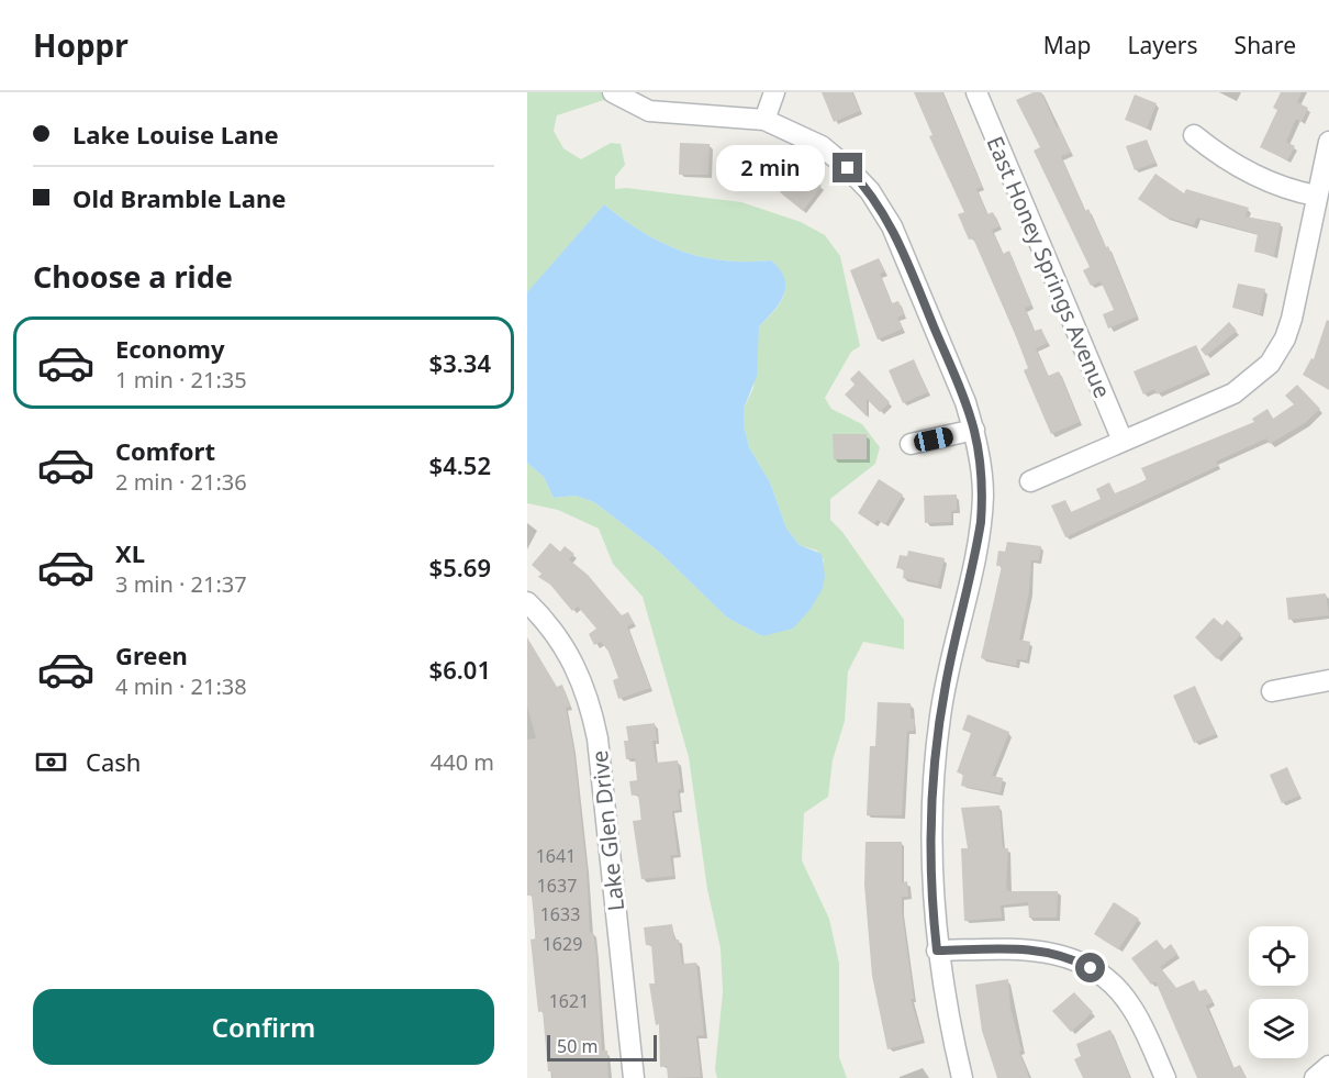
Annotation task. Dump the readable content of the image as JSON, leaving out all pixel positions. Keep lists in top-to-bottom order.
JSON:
{
  "streets": {
    "street": ["East Honey Springs Avenue", "Lake Glen Drive"]
  },
  "house_numbers": [
    "1641",
    "1637",
    "1633",
    "1629",
    "1621"
  ],
  "scale_bar": "50 m",
  "page": {
    "header": "Hoppr",
    "nav": ["Map", "Layers", "Share"],
    "banner": ["Lake Louise Lane", "Old Bramble Lane"],
    "bubble": "2 min",
    "heading": "Choose a ride",
    "list": [
      {
        "name": "Economy",
        "note": "1 min · 21:35",
        "value": "$3.34"
      },
      {
        "name": "Comfort",
        "note": "2 min · 21:36",
        "value": "$4.52"
      },
      {
        "name": "XL",
        "note": "3 min · 21:37",
        "value": "$5.69"
      },
      {
        "name": "Green",
        "note": "4 min · 21:38",
        "value": "$6.01"
      }
    ],
    "pay": ["Cash", "440 m"],
    "buttons": "Confirm",
    "scale": "50 m"
  }
}
